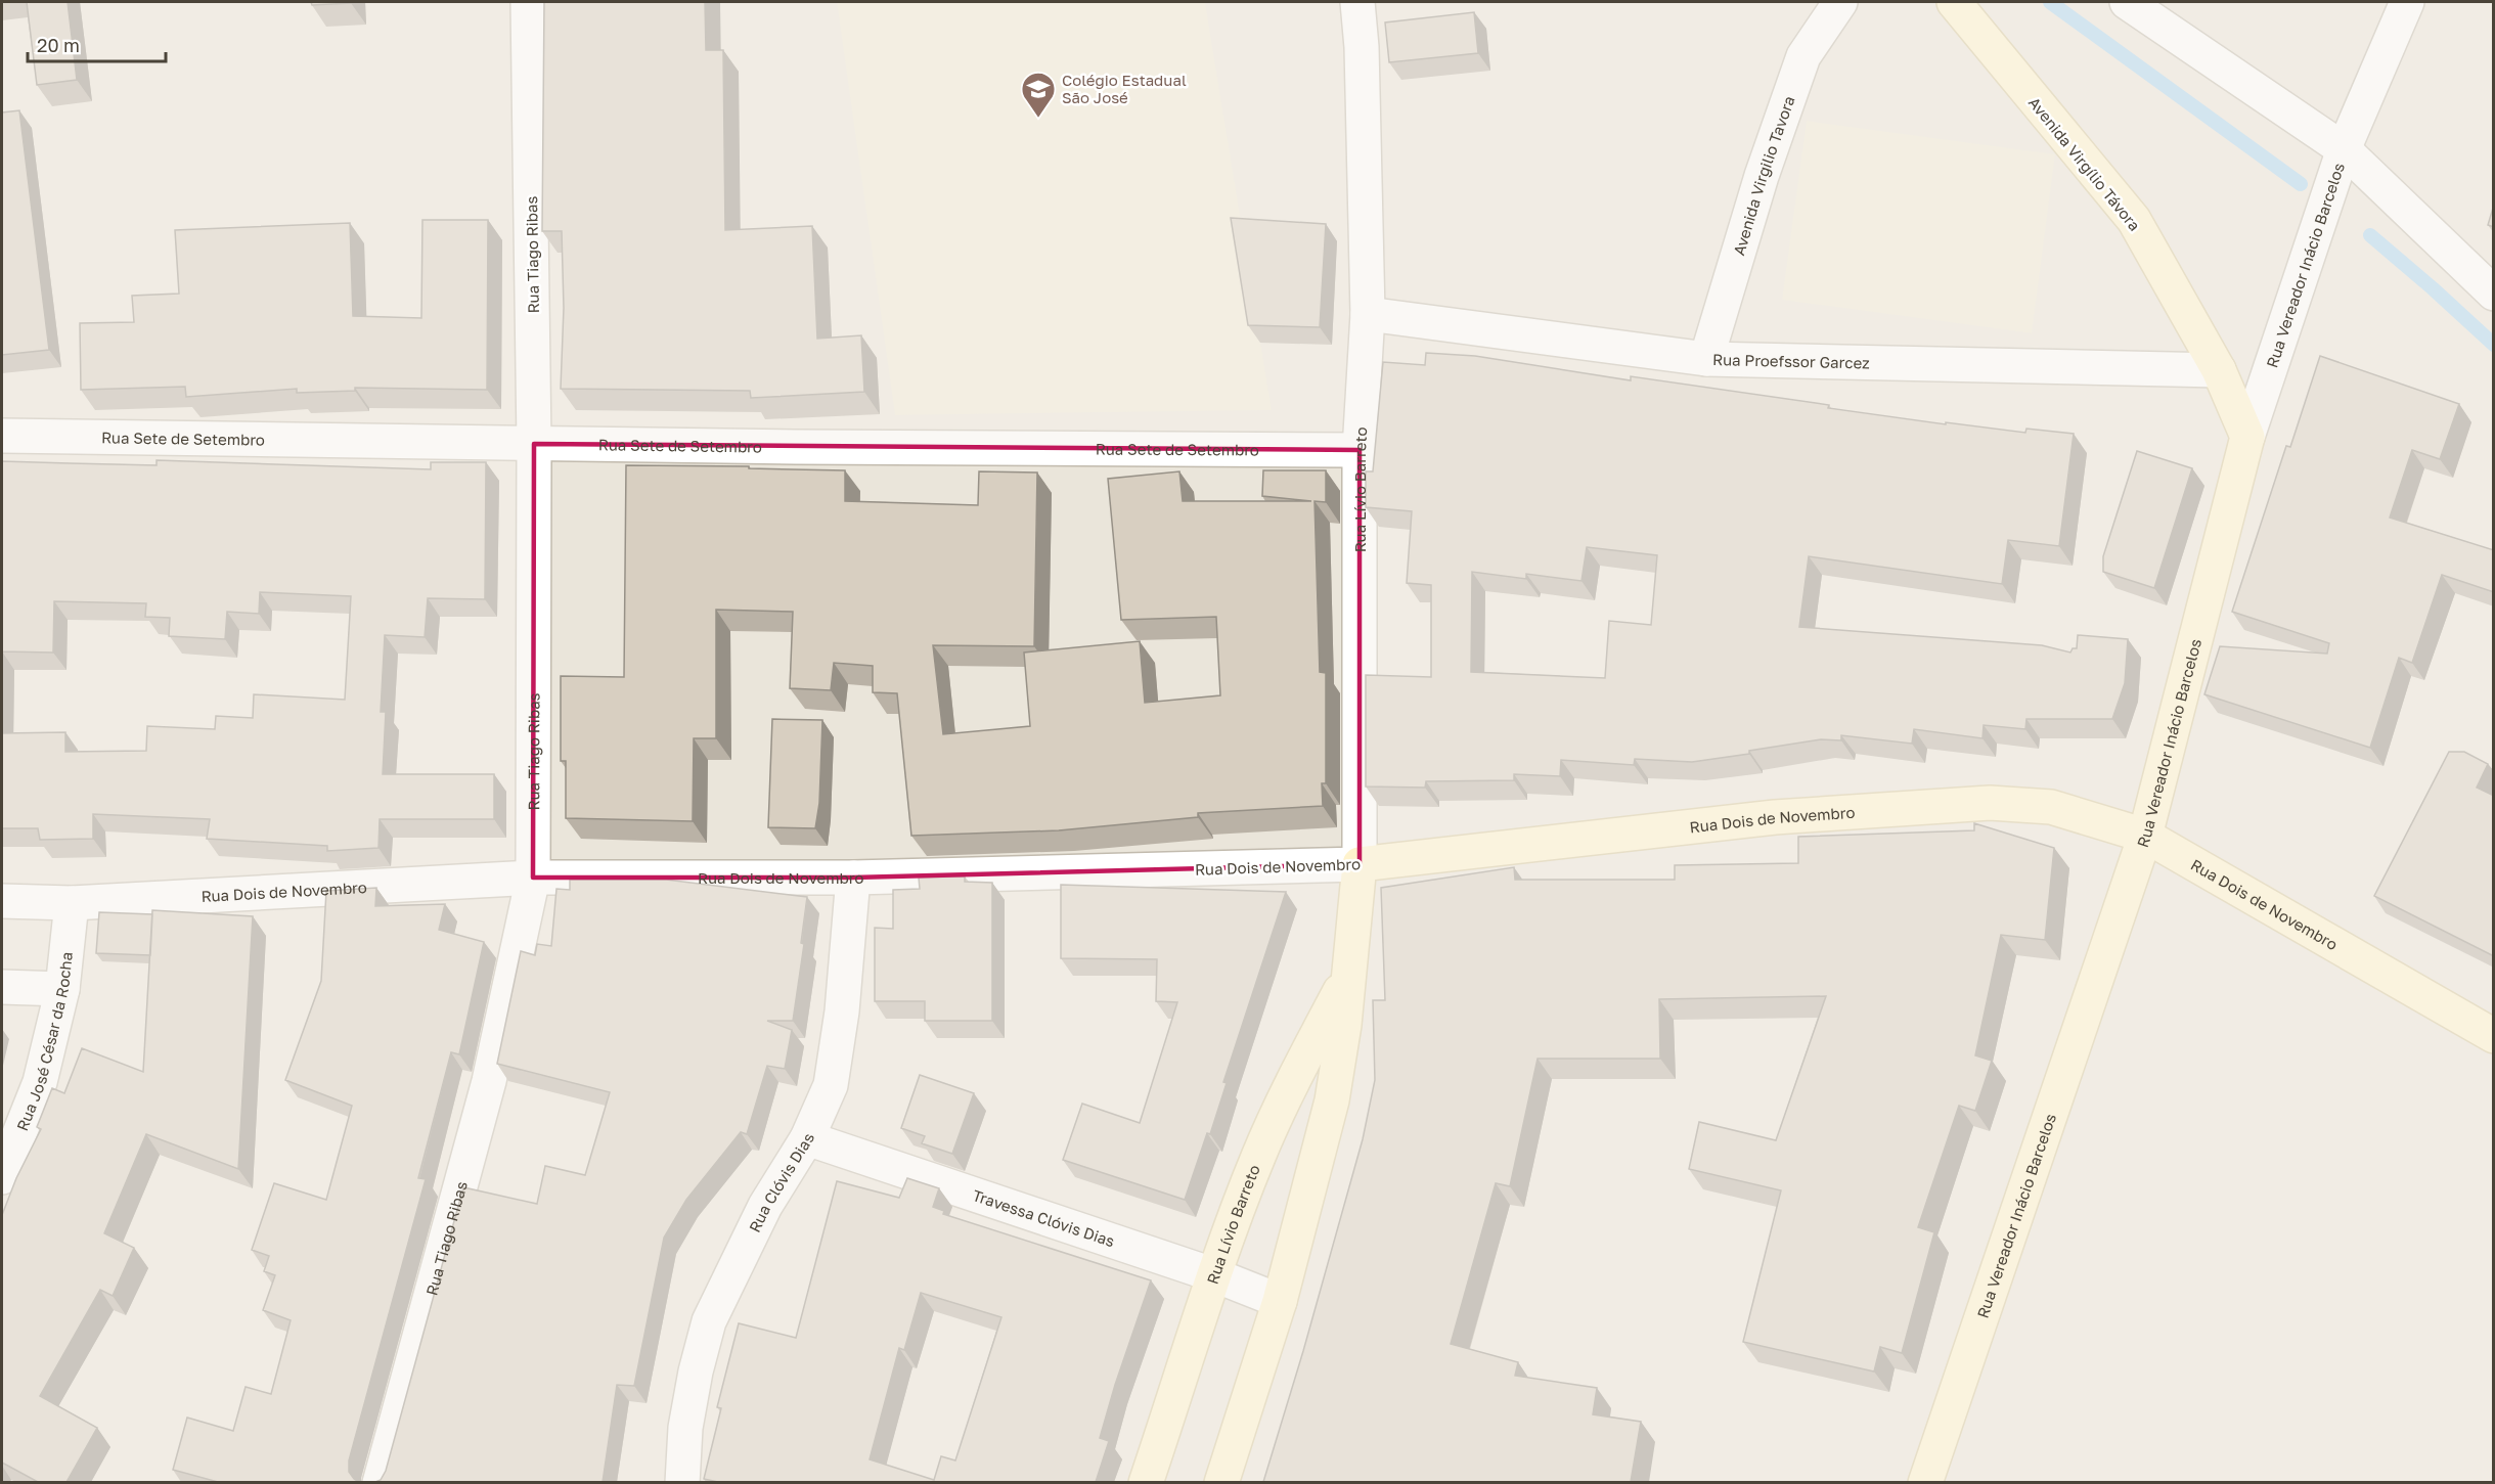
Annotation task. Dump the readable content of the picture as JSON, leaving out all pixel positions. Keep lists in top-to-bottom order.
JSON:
{
  "streets": {
    "street": [
      "Avenida Virgílio Távora",
      "Avenida Virgilio Tavora",
      "Rua Tiago Ribas",
      "Rua Vereador Inácio Barcelos",
      "Rua Proefssor Garcez",
      "Rua Sete de Setembro",
      "Rua Lívio Barreto",
      "Rua Dois de Novembro",
      "Rua José César da Rocha",
      "Rua Clóvis Dias",
      "Travessa Clóvis Dias"
    ]
  },
  "crossings": [
    ["Avenida Virgílio Távora", "Rua Vereador Inácio Barcelos"],
    ["Avenida Virgílio Távora", "Rua Proefssor Garcez"],
    ["Avenida Virgilio Tavora", "Rua Proefssor Garcez"],
    ["Rua Tiago Ribas", "Rua Sete de Setembro"],
    ["Rua Tiago Ribas", "Rua Dois de Novembro"],
    ["Rua Vereador Inácio Barcelos", "Rua Dois de Novembro"],
    ["Rua Proefssor Garcez", "Rua Lívio Barreto"],
    ["Rua Sete de Setembro", "Rua Lívio Barreto"],
    ["Rua Lívio Barreto", "Rua Dois de Novembro"],
    ["Rua Lívio Barreto", "Travessa Clóvis Dias"],
    ["Rua Dois de Novembro", "Rua José César da Rocha"],
    ["Rua Dois de Novembro", "Rua Clóvis Dias"],
    ["Rua Clóvis Dias", "Travessa Clóvis Dias"]
  ],
  "places": {
    "school or university": ["Colégio Estadual São José"]
  },
  "scale_bar": "20 m"
}
